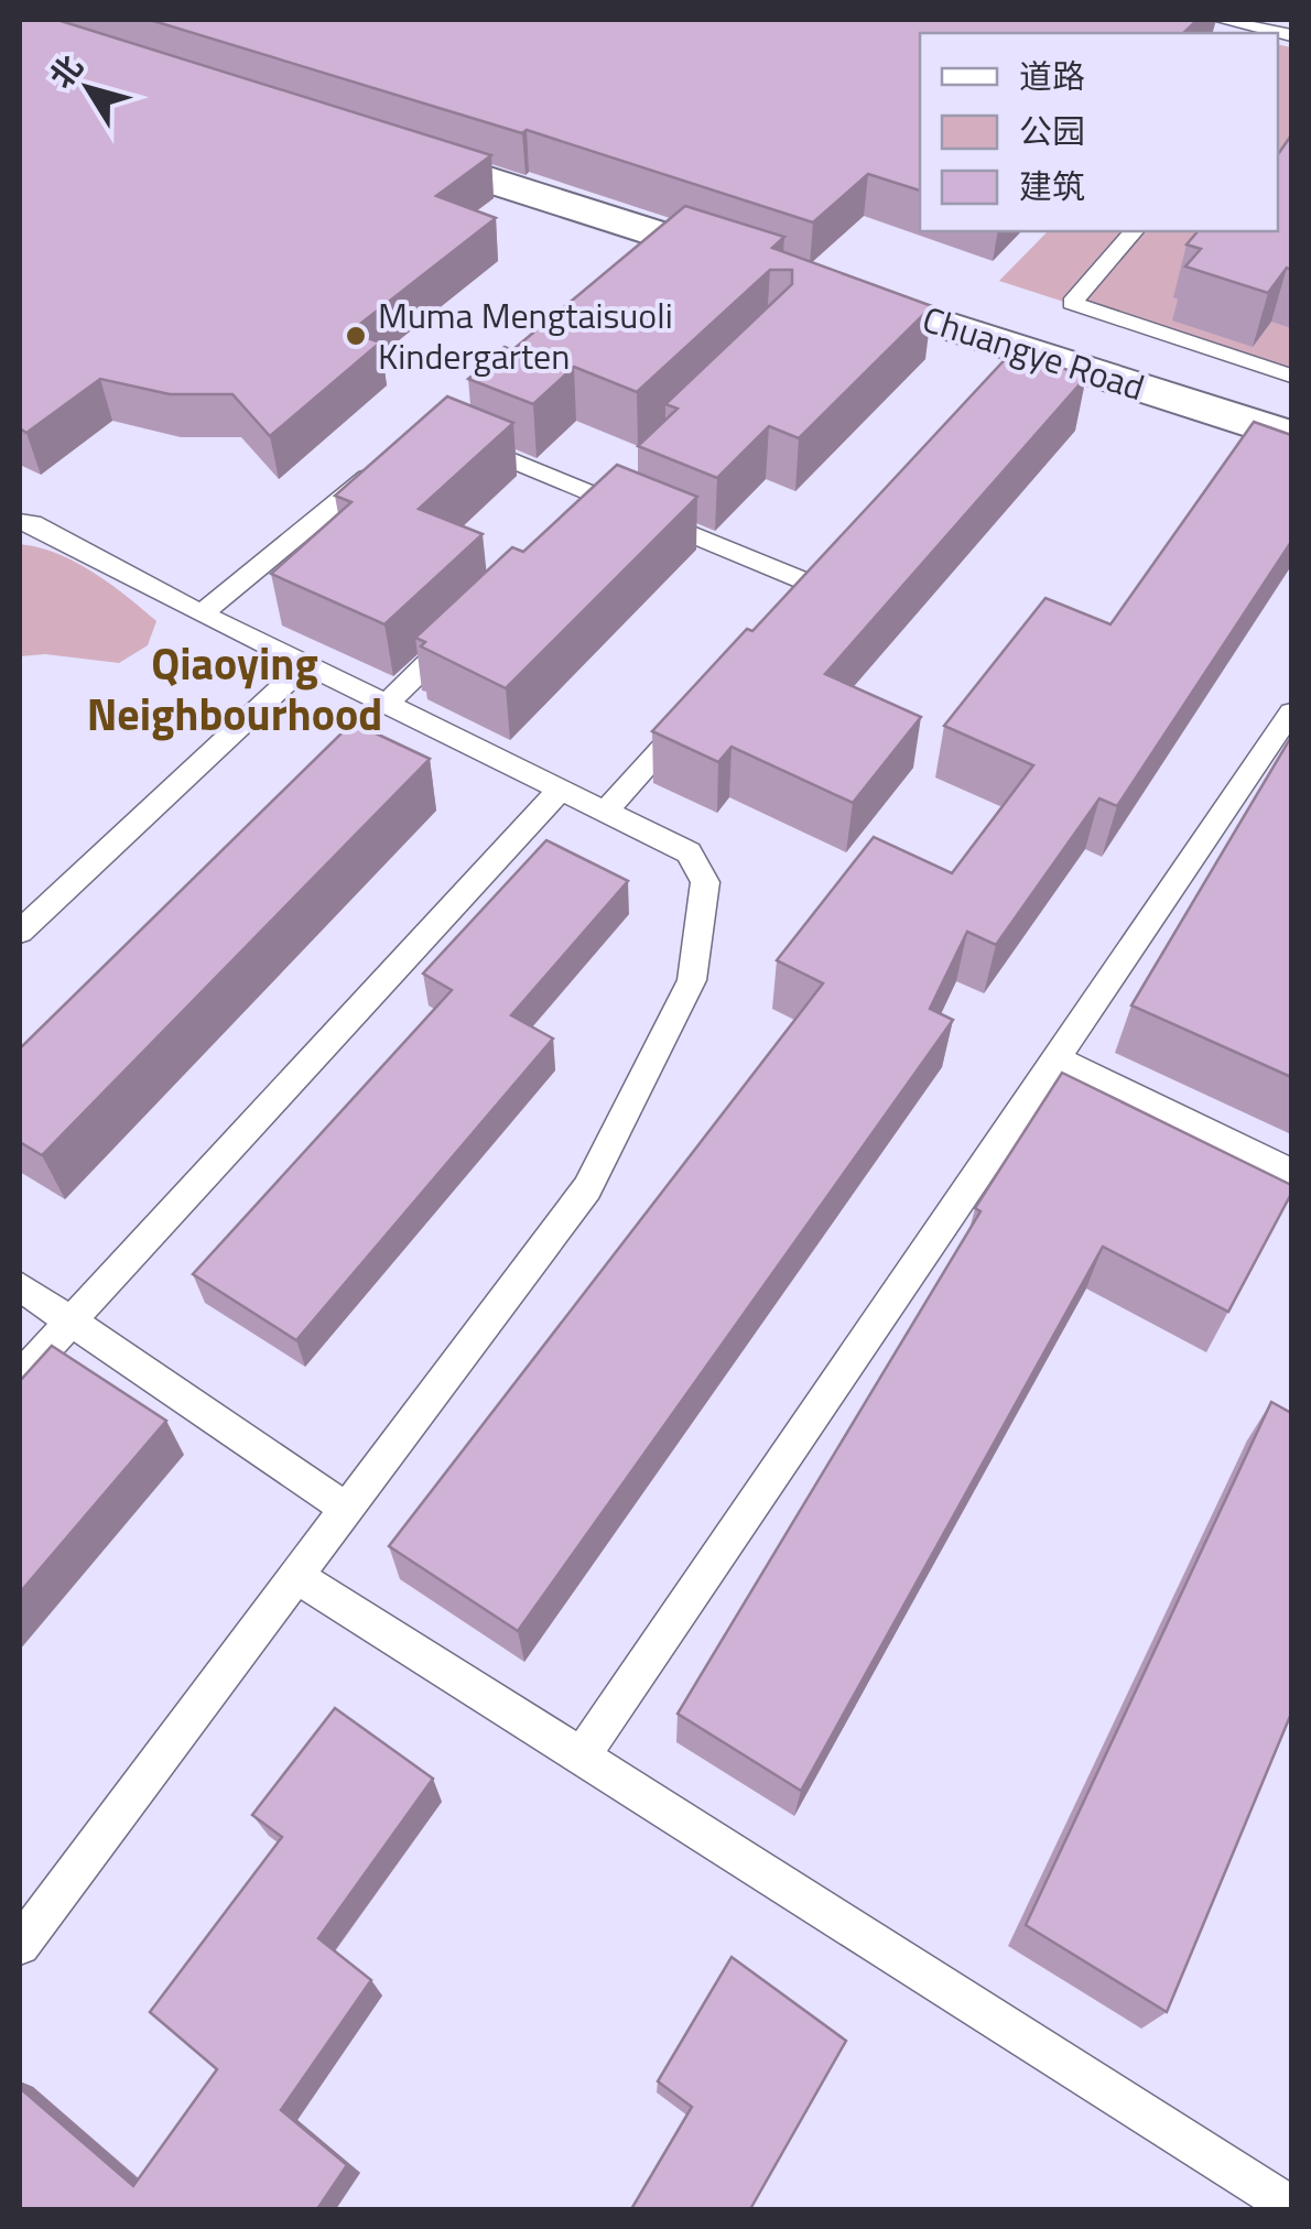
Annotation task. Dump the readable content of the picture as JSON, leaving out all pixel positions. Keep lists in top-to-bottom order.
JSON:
{
  "streets": {
    "street": ["Chuangye Road"]
  },
  "districts": ["Qiaoying Neighbourhood"],
  "places": ["Muma Mengtaisuoli Kindergarten"],
  "legend": ["道路", "公园", "建筑"],
  "north": "top left"
}
